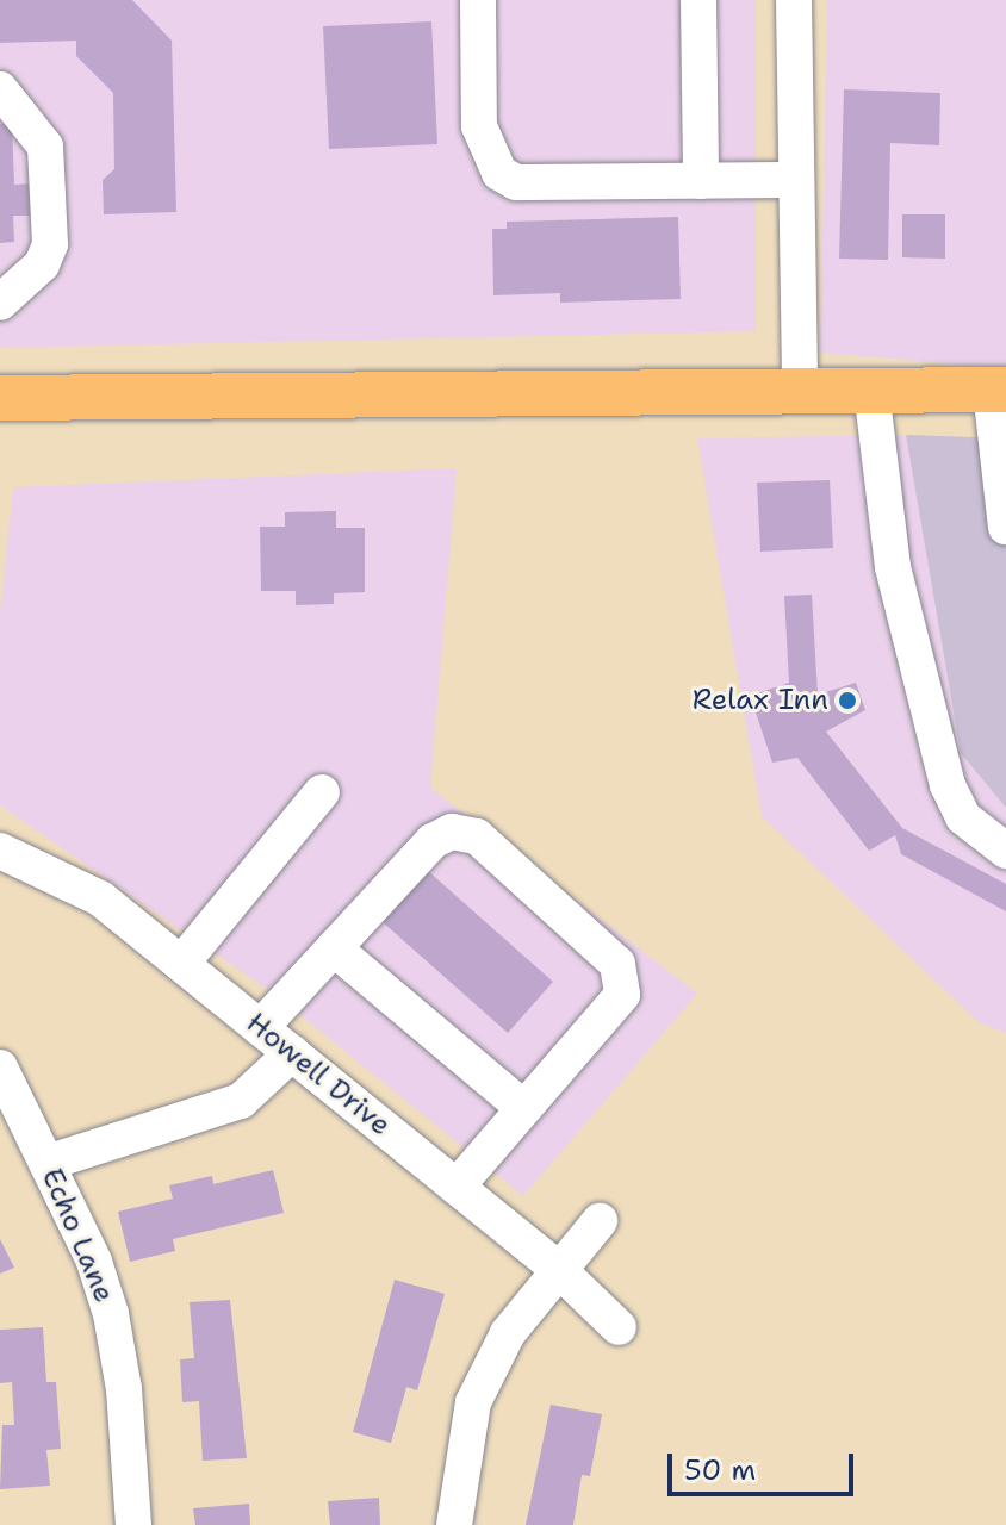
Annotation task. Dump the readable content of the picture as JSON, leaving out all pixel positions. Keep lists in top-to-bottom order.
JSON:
{
  "streets": {
    "street": ["Howell Drive", "Echo Lane"]
  },
  "places": ["Relax Inn"],
  "scale_bar": "50 m"
}
